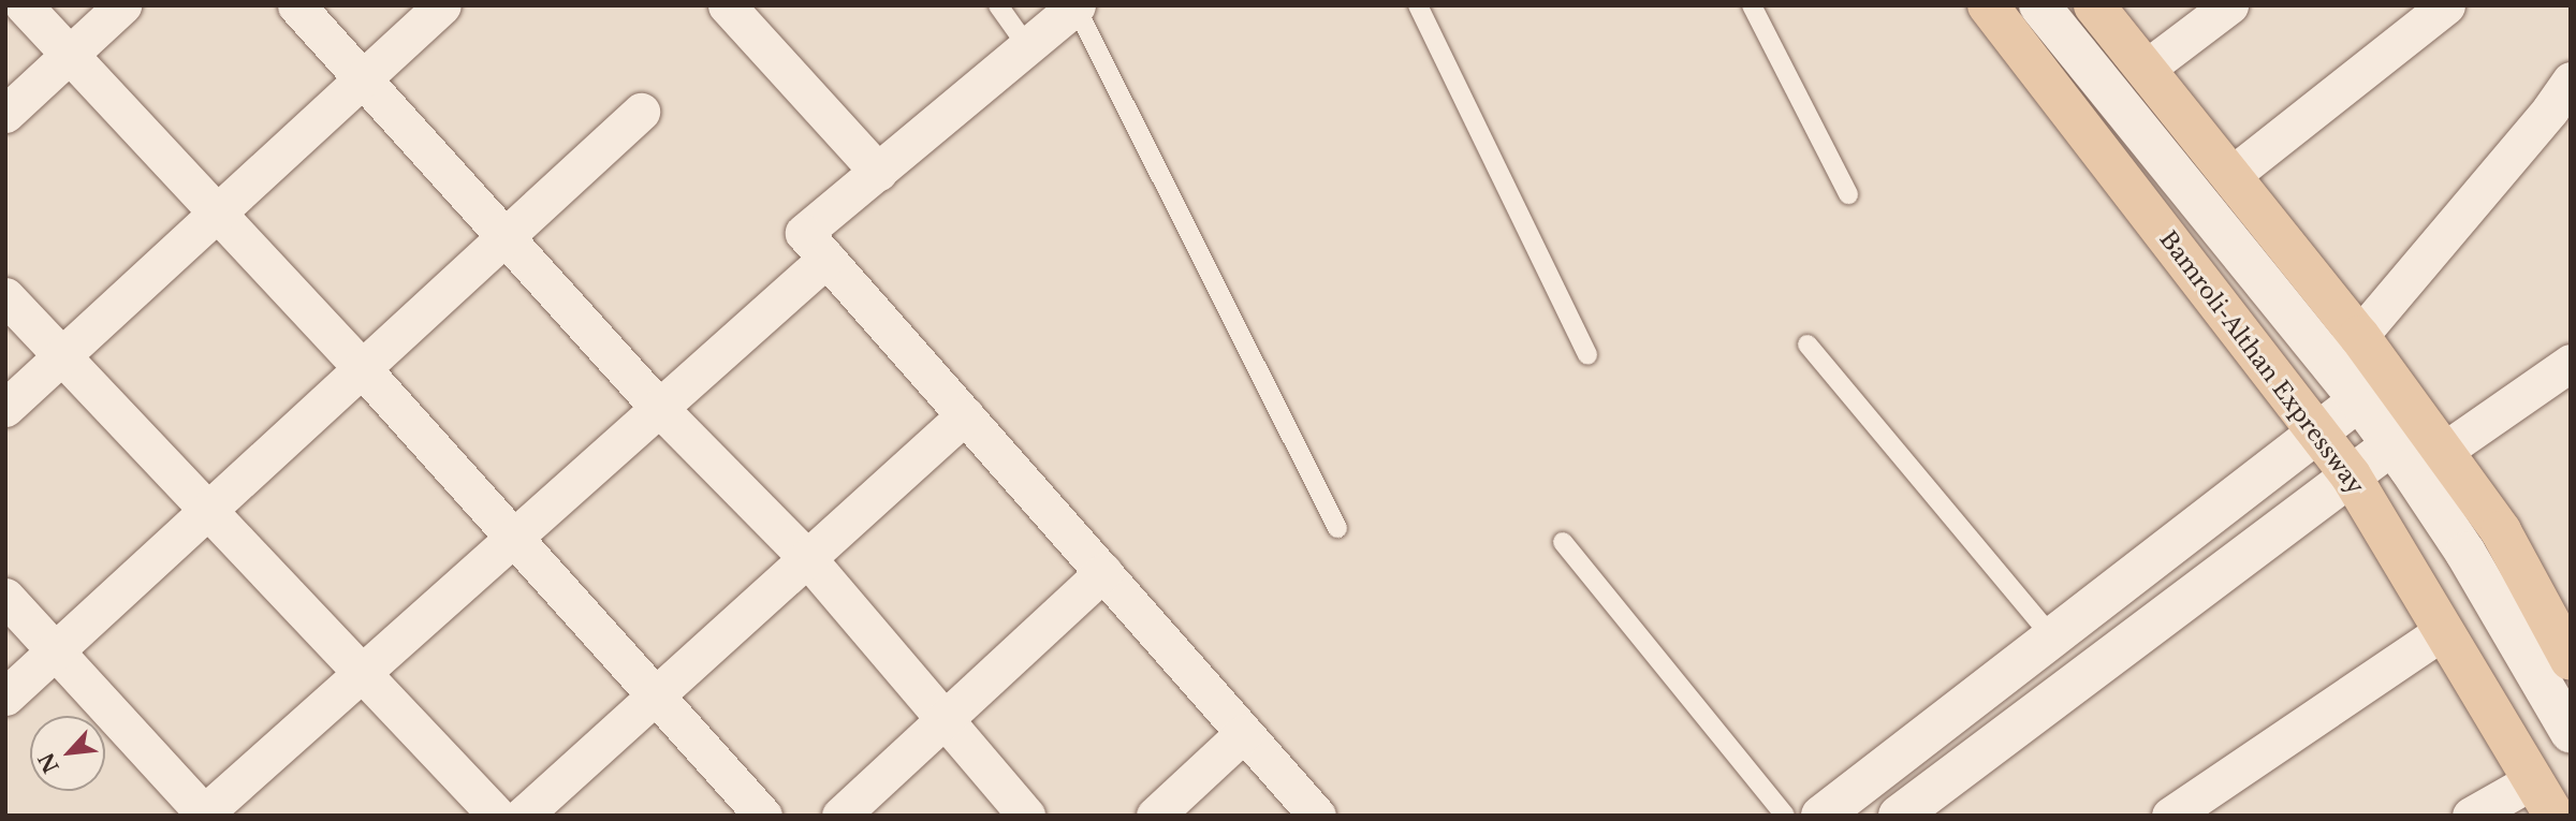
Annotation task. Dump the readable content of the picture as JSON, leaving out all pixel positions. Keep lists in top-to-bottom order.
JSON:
{
  "streets": {
    "main road": ["Bamroli-Althan Expressway"]
  },
  "north": "bottom left"
}
